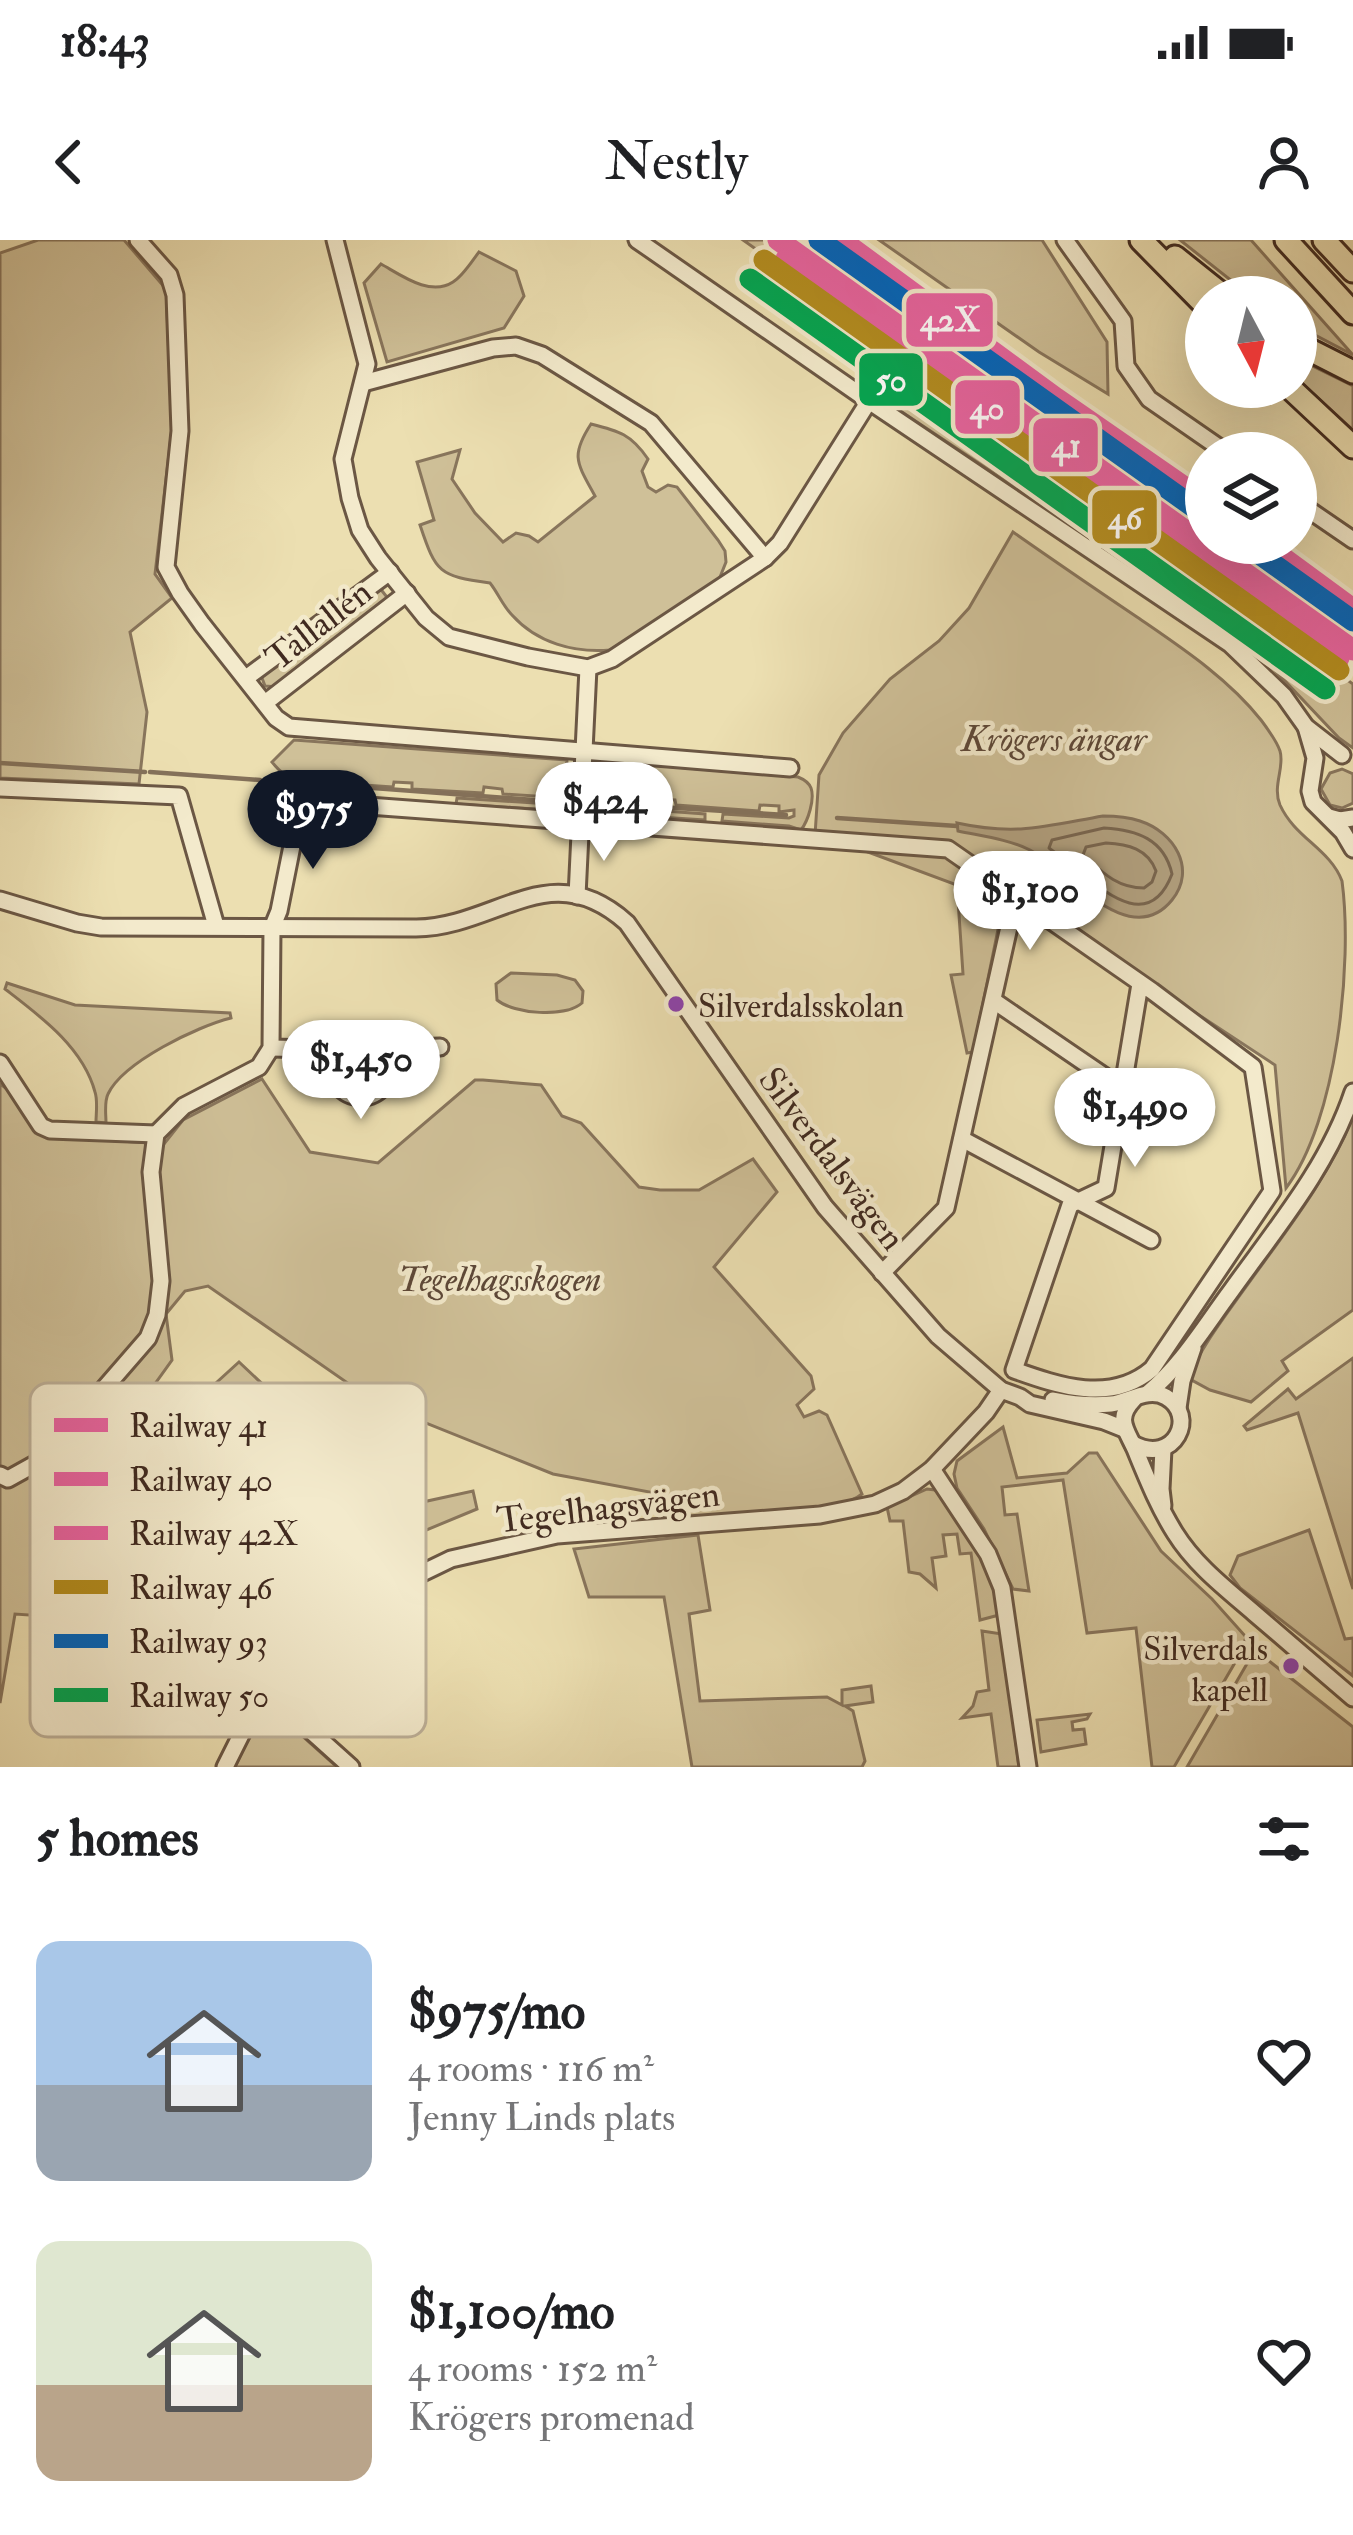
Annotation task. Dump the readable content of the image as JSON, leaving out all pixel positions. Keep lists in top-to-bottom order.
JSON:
{
  "streets": {
    "street": ["Tallallén", "Silverdalsvägen", "Tegelhagsvägen"]
  },
  "crossings": [
    ["Silverdalsvägen", "Tegelhagsvägen"]
  ],
  "parks": ["Krögers ängar", "Tegelhagsskogen"],
  "places": ["Silverdalsskolan", "Silverdals kapell"],
  "lines": [
    "rail line 41",
    "rail line 42X",
    "rail line 93",
    "rail line 40",
    "rail line 46",
    "rail line 50"
  ],
  "legend": [
    "Railway 41",
    "Railway 40",
    "Railway 42X",
    "Railway 46",
    "Railway 93",
    "Railway 50"
  ],
  "north": "bottom",
  "page": {
    "status": "18:43",
    "header": "Nestly",
    "price": [
      "$424",
      "$975",
      "$1,100",
      "$1,450",
      "$1,490"
    ],
    "heading": "5 homes",
    "list": [
      {
        "name": "$975/mo",
        "note": "4 rooms · 116 m² · Jenny Linds plats"
      },
      {
        "name": "$1,100/mo",
        "note": "4 rooms · 152 m² · Krögers promenad"
      }
    ]
  }
}
